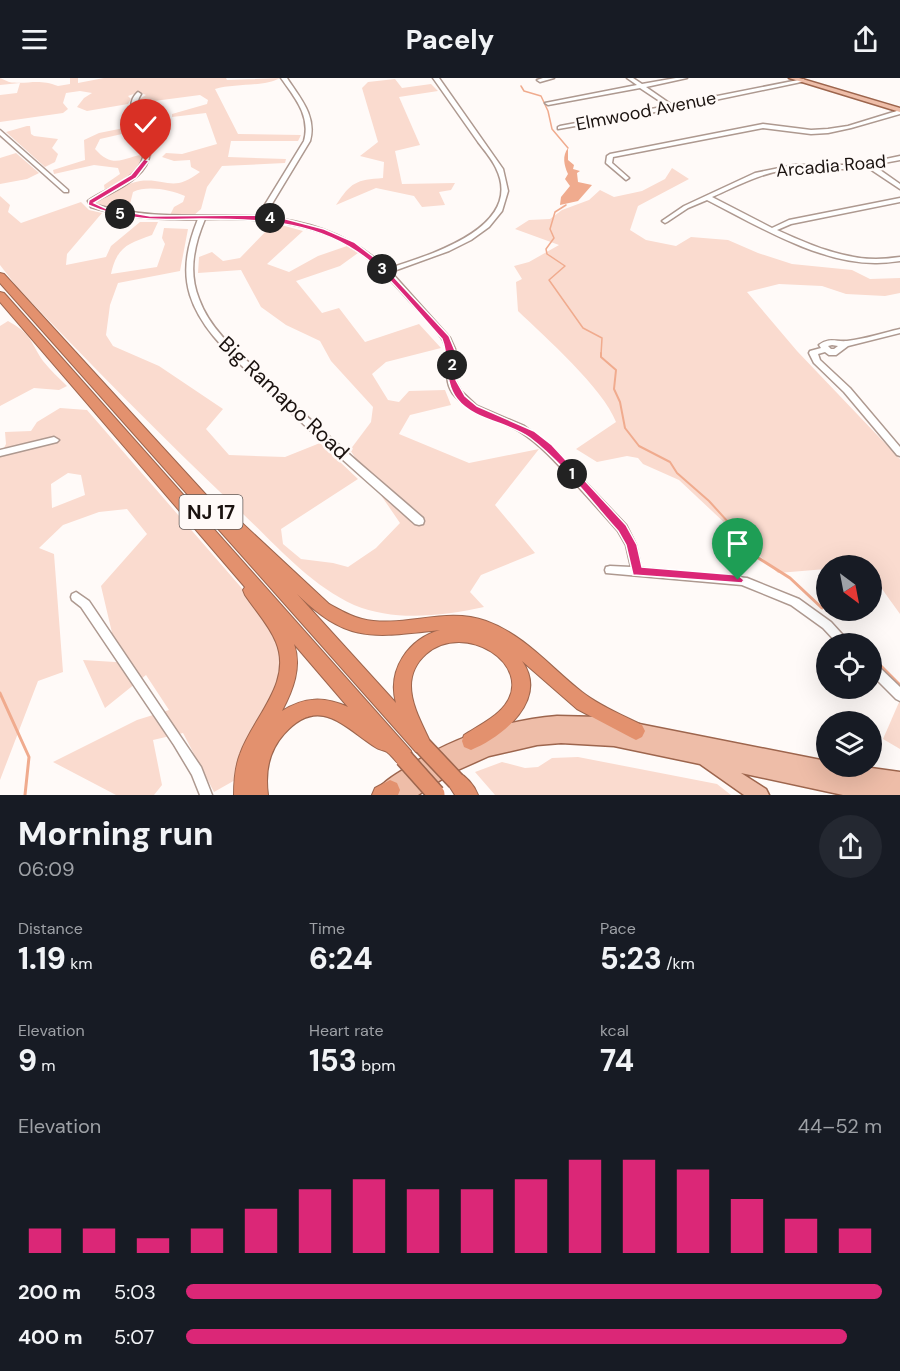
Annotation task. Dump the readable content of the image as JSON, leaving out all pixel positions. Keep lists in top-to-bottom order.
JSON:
{
  "streets": {
    "highway": ["NJ 17"],
    "street": ["Elmwood Avenue", "Arcadia Road", "Big Ramapo Road"]
  },
  "north": "bottom right",
  "page": {
    "header": "Pacely",
    "pins": [
      "5",
      "4",
      "3",
      "2",
      "1"
    ],
    "heading": ["Morning run", "06:09"],
    "stats": [
      ["Distance", "1.19 km"],
      ["Time", "6:24"],
      ["Pace", "5:23 /km"],
      ["Elevation", "9 m"],
      ["Heart rate", "153 bpm"],
      ["kcal", "74"]
    ],
    "chart": ["Elevation", "44–52 m"],
    "list": [
      {
        "name": "200 m",
        "note": "5:03"
      },
      {
        "name": "400 m",
        "note": "5:07"
      }
    ]
  }
}
